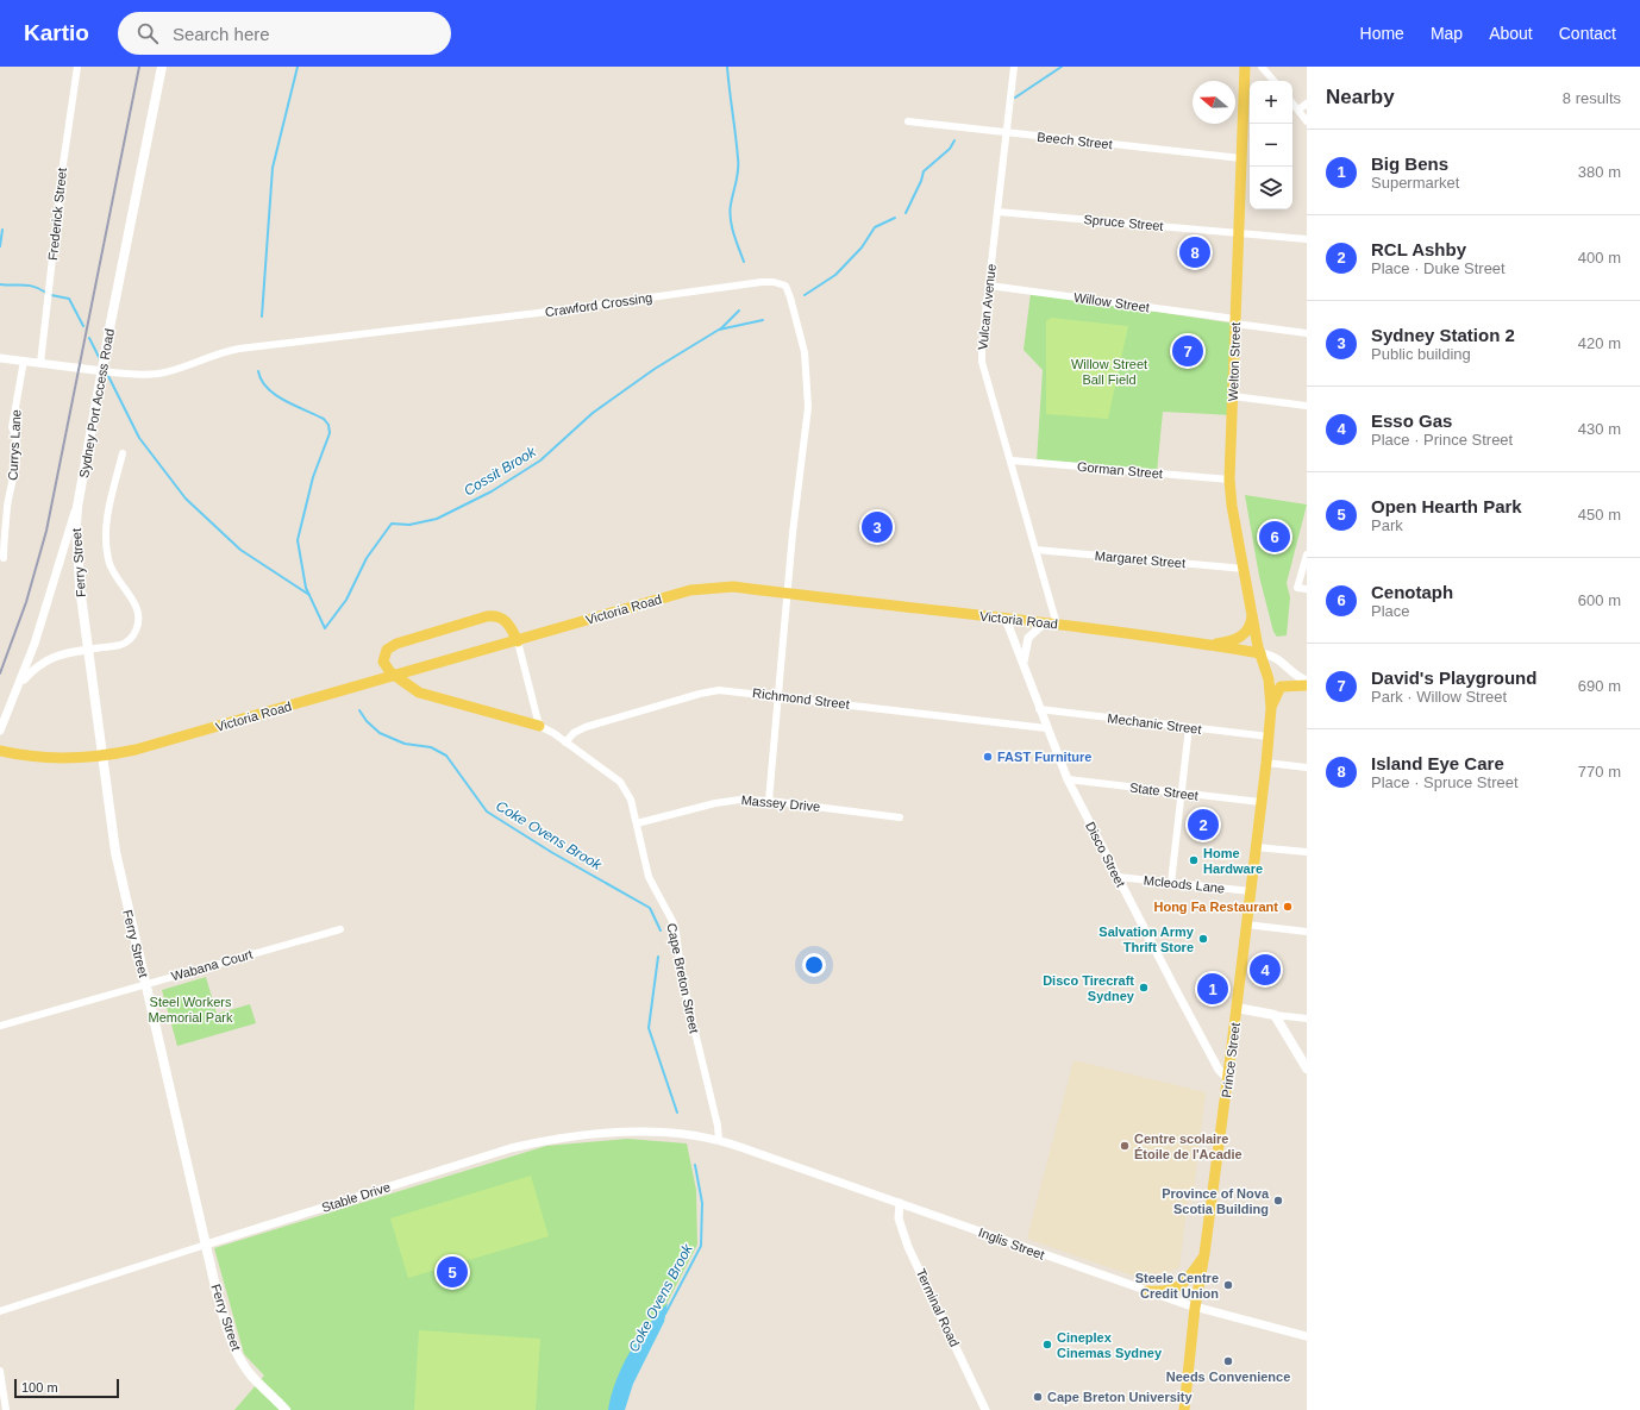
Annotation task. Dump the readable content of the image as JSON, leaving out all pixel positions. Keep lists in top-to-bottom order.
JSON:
{
  "streets": {
    "main road": [
      "Welton Street",
      "Sydney Port Access Road",
      "Ferry Street",
      "Victoria Road",
      "Prince Street"
    ],
    "street": [
      "Beech Street",
      "Frederick Street",
      "Spruce Street",
      "Willow Street",
      "Crawford Crossing",
      "Vulcan Avenue",
      "Currys Lane",
      "Gorman Street",
      "Margaret Street",
      "Richmond Street",
      "Mechanic Street",
      "State Street",
      "Massey Drive",
      "Disco Street",
      "Mcleods Lane",
      "Wabana Court",
      "Cape Breton Street",
      "Stable Drive",
      "Inglis Street",
      "Terminal Road"
    ]
  },
  "crossings": [
    ["Beech Street", "Vulcan Avenue"],
    ["Beech Street", "Welton Street"],
    ["Spruce Street", "Vulcan Avenue"],
    ["Spruce Street", "Welton Street"],
    ["Willow Street", "Vulcan Avenue"],
    ["Willow Street", "Welton Street"],
    ["Crawford Crossing", "Sydney Port Access Road"],
    ["Crawford Crossing", "Victoria Road"],
    ["Vulcan Avenue", "Gorman Street"],
    ["Vulcan Avenue", "Margaret Street"],
    ["Vulcan Avenue", "Victoria Road"],
    ["Welton Street", "Gorman Street"],
    ["Welton Street", "Margaret Street"],
    ["Welton Street", "Victoria Road"],
    ["Welton Street", "Prince Street"],
    ["Sydney Port Access Road", "Ferry Street"],
    ["Ferry Street", "Wabana Court"],
    ["Ferry Street", "Stable Drive"],
    ["Victoria Road", "Disco Street"],
    ["Victoria Road", "Prince Street"],
    ["Richmond Street", "Disco Street"],
    ["Richmond Street", "Cape Breton Street"],
    ["Mechanic Street", "Disco Street"],
    ["Mechanic Street", "Prince Street"],
    ["State Street", "Disco Street"],
    ["State Street", "Prince Street"],
    ["Massey Drive", "Cape Breton Street"],
    ["Disco Street", "Mcleods Lane"],
    ["Disco Street", "Prince Street"],
    ["Mcleods Lane", "Prince Street"],
    ["Cape Breton Street", "Stable Drive"],
    ["Cape Breton Street", "Inglis Street"],
    ["Prince Street", "Inglis Street"],
    ["Stable Drive", "Inglis Street"],
    ["Inglis Street", "Terminal Road"]
  ],
  "water": ["Cossit Brook", "Coke Ovens Brook"],
  "parks": ["Willow Street Ball Field", "Steel Workers Memorial Park"],
  "places": [
    "FAST Furniture",
    "Home Hardware",
    "Hong Fa Restaurant",
    "Salvation Army Thrift Store",
    "Disco Tirecraft Sydney",
    "Centre scolaire Étoile de l'Acadie",
    "Province of Nova Scotia Building",
    "Steele Centre Credit Union",
    "Cineplex Cinemas Sydney",
    "Needs Convenience",
    "Cape Breton University"
  ],
  "scale_bar": "100 m",
  "north": "left",
  "page": {
    "header": "Kartio",
    "search": "Search here",
    "nav": [
      "Home",
      "Map",
      "About",
      "Contact"
    ],
    "heading": ["Nearby", "8 results"],
    "map_buttons": ["+", "−"],
    "list": [
      {
        "mark": "1",
        "name": "Big Bens",
        "note": "Supermarket",
        "value": "380 m"
      },
      {
        "mark": "2",
        "name": "RCL Ashby",
        "note": "Place · Duke Street",
        "value": "400 m"
      },
      {
        "mark": "3",
        "name": "Sydney Station 2",
        "note": "Public building",
        "value": "420 m"
      },
      {
        "mark": "4",
        "name": "Esso Gas",
        "note": "Place · Prince Street",
        "value": "430 m"
      },
      {
        "mark": "5",
        "name": "Open Hearth Park",
        "note": "Park",
        "value": "450 m"
      },
      {
        "mark": "6",
        "name": "Cenotaph",
        "note": "Place",
        "value": "600 m"
      },
      {
        "mark": "7",
        "name": "David's Playground",
        "note": "Park · Willow Street",
        "value": "690 m"
      },
      {
        "mark": "8",
        "name": "Island Eye Care",
        "note": "Place · Spruce Street",
        "value": "770 m"
      }
    ],
    "pins": [
      "8",
      "7",
      "3",
      "6",
      "2",
      "4",
      "1",
      "5"
    ],
    "scale": "100 m"
  }
}
